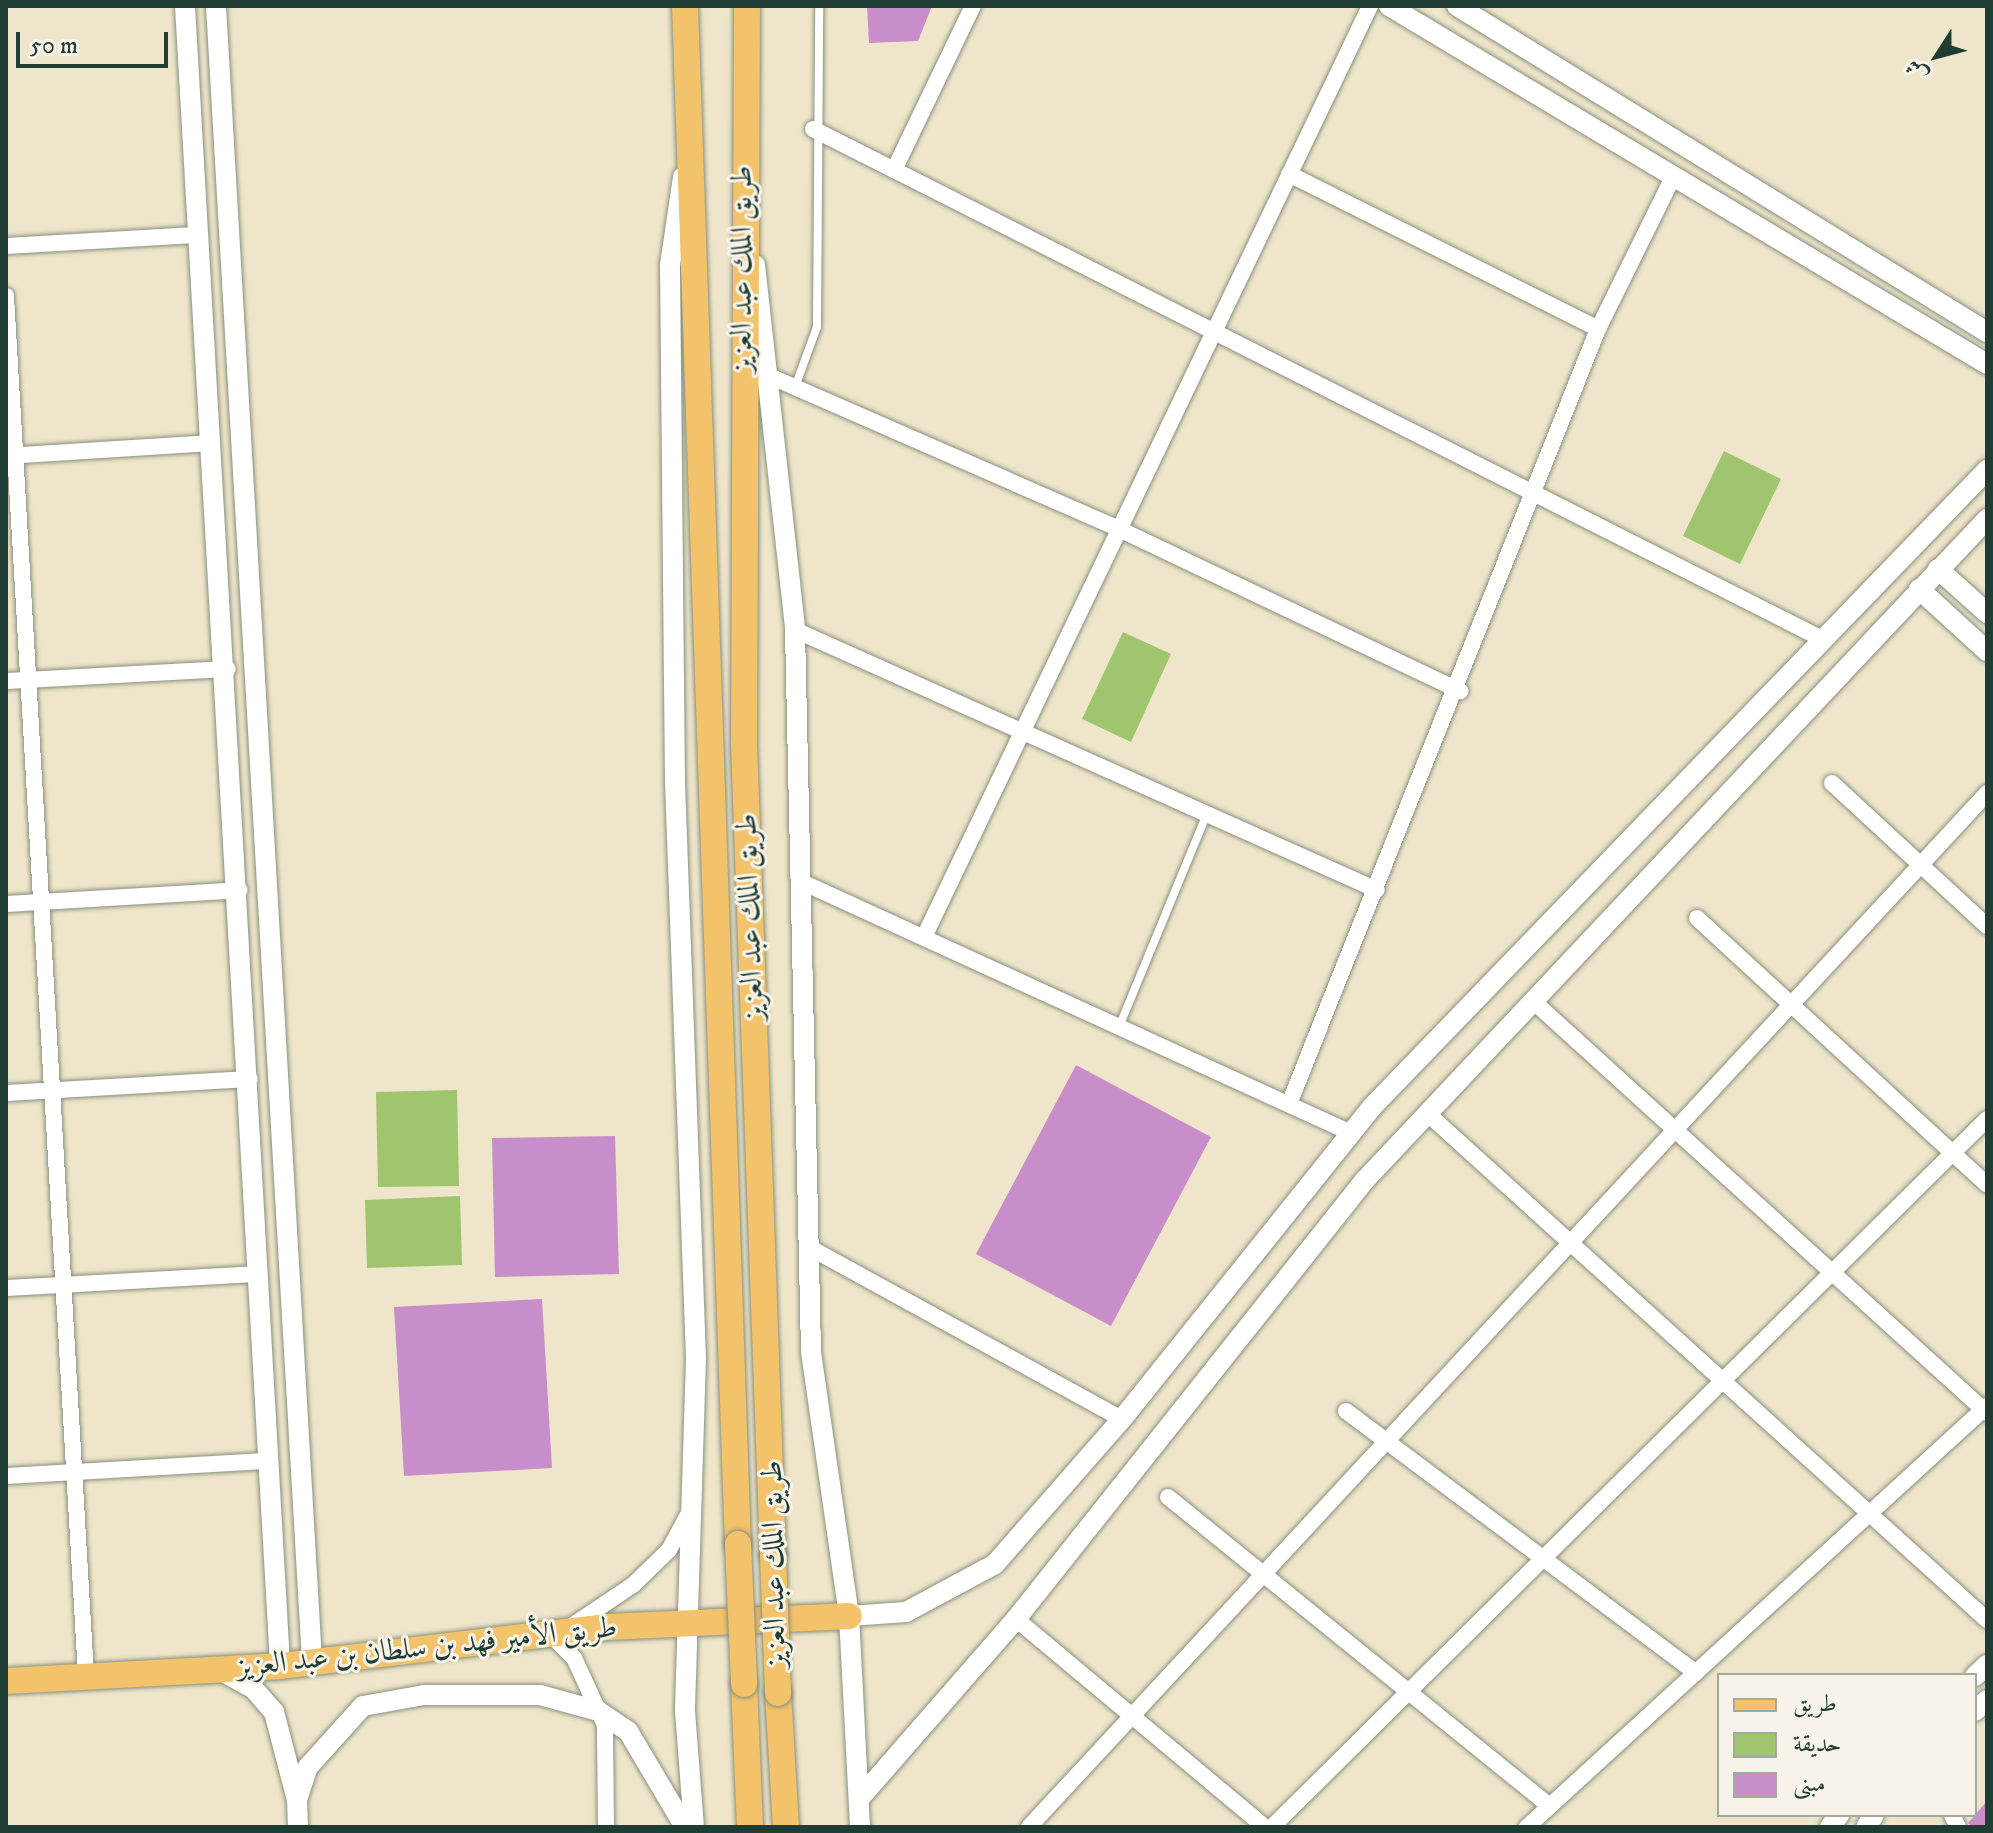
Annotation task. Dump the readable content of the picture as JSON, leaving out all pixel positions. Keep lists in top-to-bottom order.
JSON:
{
  "streets": {
    "main road": ["طريق الملك عبد العزيز", "طريق الأمير فهد بن سلطان بن عبد العزيز"]
  },
  "legend": ["طريق", "حديقة", "مبنى"],
  "scale_bar": "50 m",
  "north": "bottom left"
}
